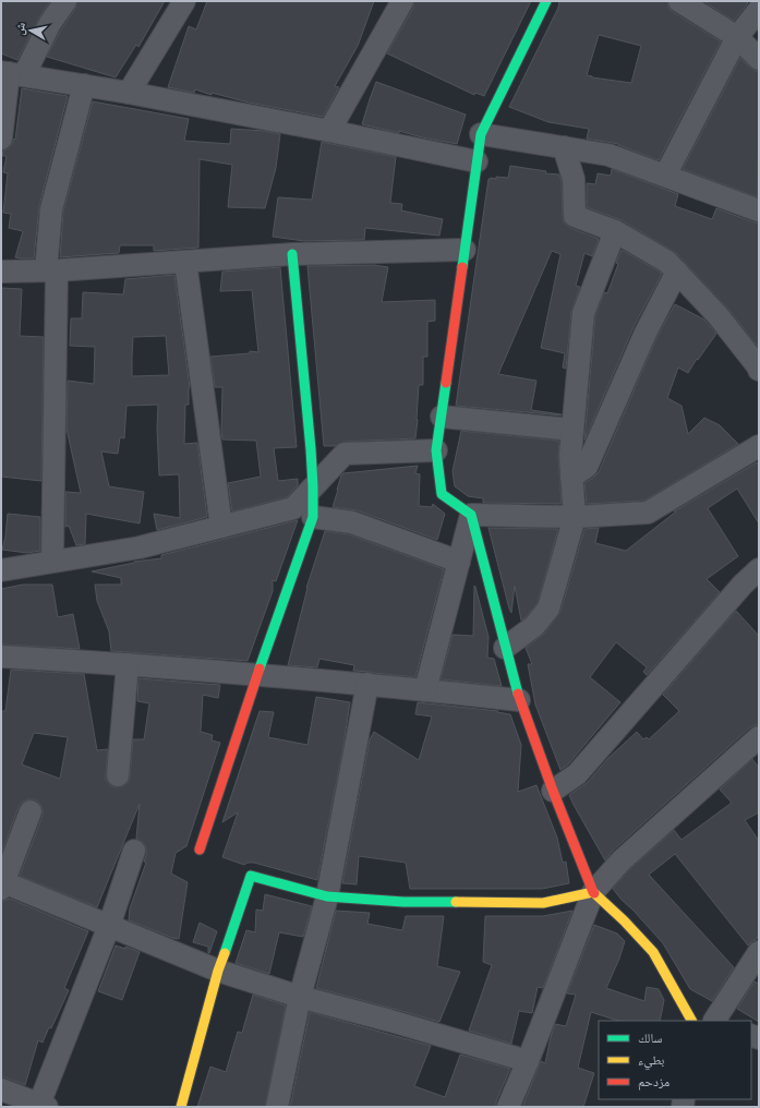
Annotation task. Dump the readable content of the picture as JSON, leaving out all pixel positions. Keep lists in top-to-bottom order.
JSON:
{
  "legend": ["سالك", "بطيء", "مزدحم"],
  "north": "left"
}
